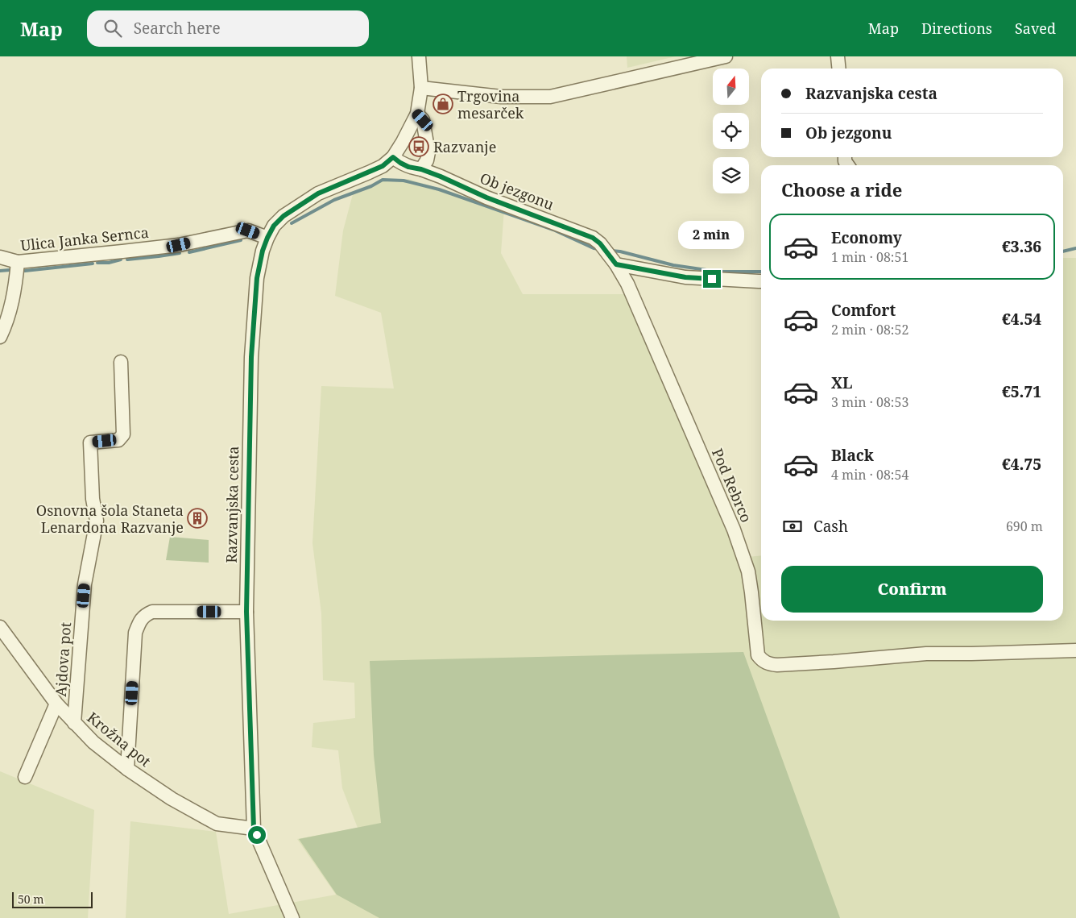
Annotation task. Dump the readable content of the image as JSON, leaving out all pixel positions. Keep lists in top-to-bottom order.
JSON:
{
  "streets": {
    "street": [
      "Ob jezgonu",
      "Ulica Janka Sernca",
      "Pod Rebrco",
      "Razvanjska cesta",
      "Ajdova pot",
      "Krožna pot"
    ]
  },
  "crossings": [
    ["Ob jezgonu", "Pod Rebrco"],
    ["Ulica Janka Sernca", "Razvanjska cesta"],
    ["Razvanjska cesta", "Krožna pot"],
    ["Ajdova pot", "Krožna pot"]
  ],
  "places": {
    "shop": ["Trgovina mesarček"],
    "bus stop": ["Razvanje"],
    "building": ["Osnovna šola Staneta Lenardona Razvanje"]
  },
  "scale_bar": "50 m",
  "north": "top",
  "page": {
    "header": "Map",
    "search": "Search here",
    "nav": ["Map", "Directions", "Saved"],
    "banner": ["Razvanjska cesta", "Ob jezgonu"],
    "heading": "Choose a ride",
    "list": [
      {
        "name": "Economy",
        "note": "1 min · 08:51",
        "value": "€3.36"
      },
      {
        "name": "Comfort",
        "note": "2 min · 08:52",
        "value": "€4.54"
      },
      {
        "name": "XL",
        "note": "3 min · 08:53",
        "value": "€5.71"
      },
      {
        "name": "Black",
        "note": "4 min · 08:54",
        "value": "€4.75"
      }
    ],
    "bubble": "2 min",
    "pay": ["Cash", "690 m"],
    "buttons": "Confirm",
    "scale": "50 m"
  }
}
